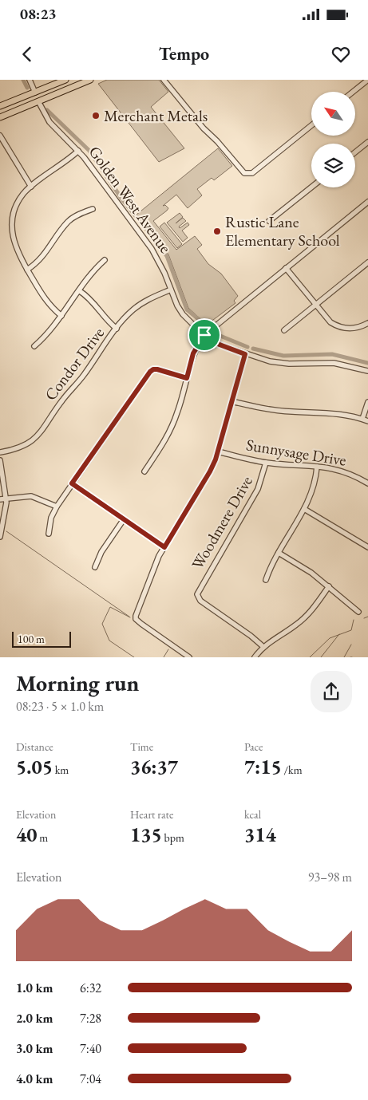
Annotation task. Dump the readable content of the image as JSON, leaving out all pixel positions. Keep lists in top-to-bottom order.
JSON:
{
  "streets": {
    "street": [
      "Golden West Avenue",
      "Condor Drive",
      "Sunnysage Drive",
      "Woodmere Drive"
    ]
  },
  "crossings": [
    ["Golden West Avenue", "Condor Drive"],
    ["Sunnysage Drive", "Woodmere Drive"]
  ],
  "places": ["Merchant Metals", "Rustic Lane Elementary School"],
  "scale_bar": "100 m",
  "north": "top left",
  "page": {
    "status": "08:23",
    "header": "Tempo",
    "scale": "100 m",
    "heading": ["Morning run", "08:23 · 5 × 1.0 km"],
    "stats": [
      ["Distance", "5.05 km"],
      ["Time", "36:37"],
      ["Pace", "7:15 /km"],
      ["Elevation", "40 m"],
      ["Heart rate", "135 bpm"],
      ["kcal", "314"]
    ],
    "chart": ["Elevation", "93–98 m"],
    "list": [
      {
        "name": "1.0 km",
        "note": "6:32"
      },
      {
        "name": "2.0 km",
        "note": "7:28"
      },
      {
        "name": "3.0 km",
        "note": "7:40"
      },
      {
        "name": "4.0 km",
        "note": "7:04"
      }
    ]
  }
}
